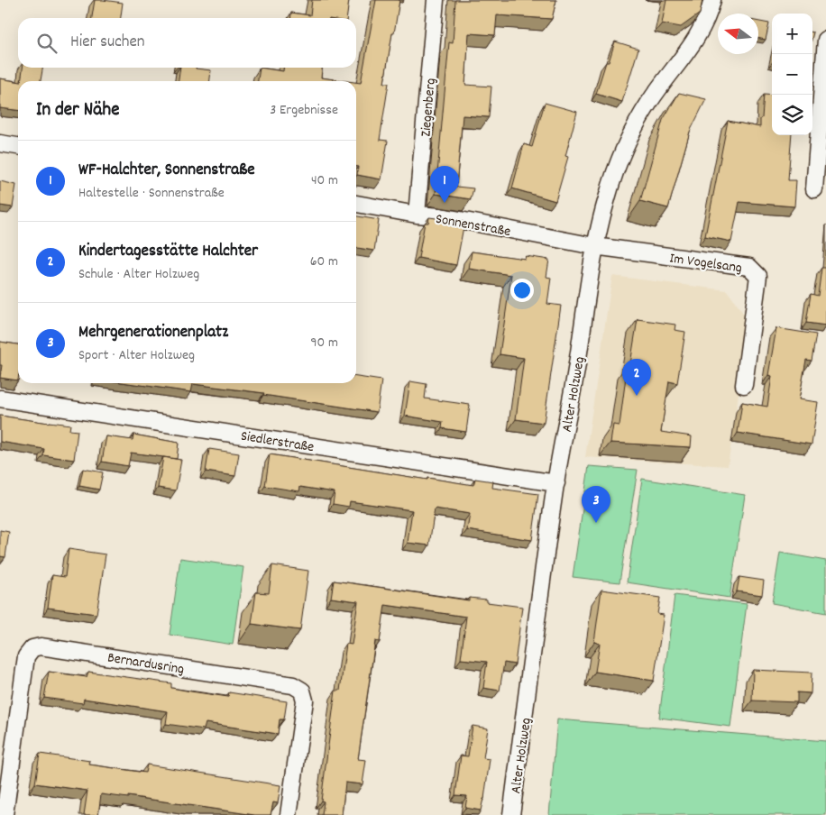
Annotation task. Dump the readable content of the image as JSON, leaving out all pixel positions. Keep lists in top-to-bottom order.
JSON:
{
  "streets": {
    "street": [
      "Ziegenberg",
      "Sonnenstraße",
      "Im Vogelsang",
      "Alter Holzweg",
      "Siedlerstraße",
      "Bernardusring"
    ]
  },
  "crossings": [
    ["Ziegenberg", "Sonnenstraße"],
    ["Sonnenstraße", "Im Vogelsang"],
    ["Sonnenstraße", "Alter Holzweg"],
    ["Im Vogelsang", "Alter Holzweg"],
    ["Alter Holzweg", "Siedlerstraße"]
  ],
  "north": "left",
  "page": {
    "map_buttons": ["+", "−"],
    "search": "Hier suchen",
    "heading": ["In der Nähe", "3 Ergebnisse"],
    "list": [
      {
        "mark": "1",
        "name": "WF-Halchter, Sonnenstraße",
        "note": "Haltestelle · Sonnenstraße",
        "value": "40 m"
      },
      {
        "mark": "2",
        "name": "Kindertagesstätte Halchter",
        "note": "Schule · Alter Holzweg",
        "value": "60 m"
      },
      {
        "mark": "3",
        "name": "Mehrgenerationenplatz",
        "note": "Sport · Alter Holzweg",
        "value": "90 m"
      }
    ],
    "pins": ["1", "2", "3"]
  }
}
